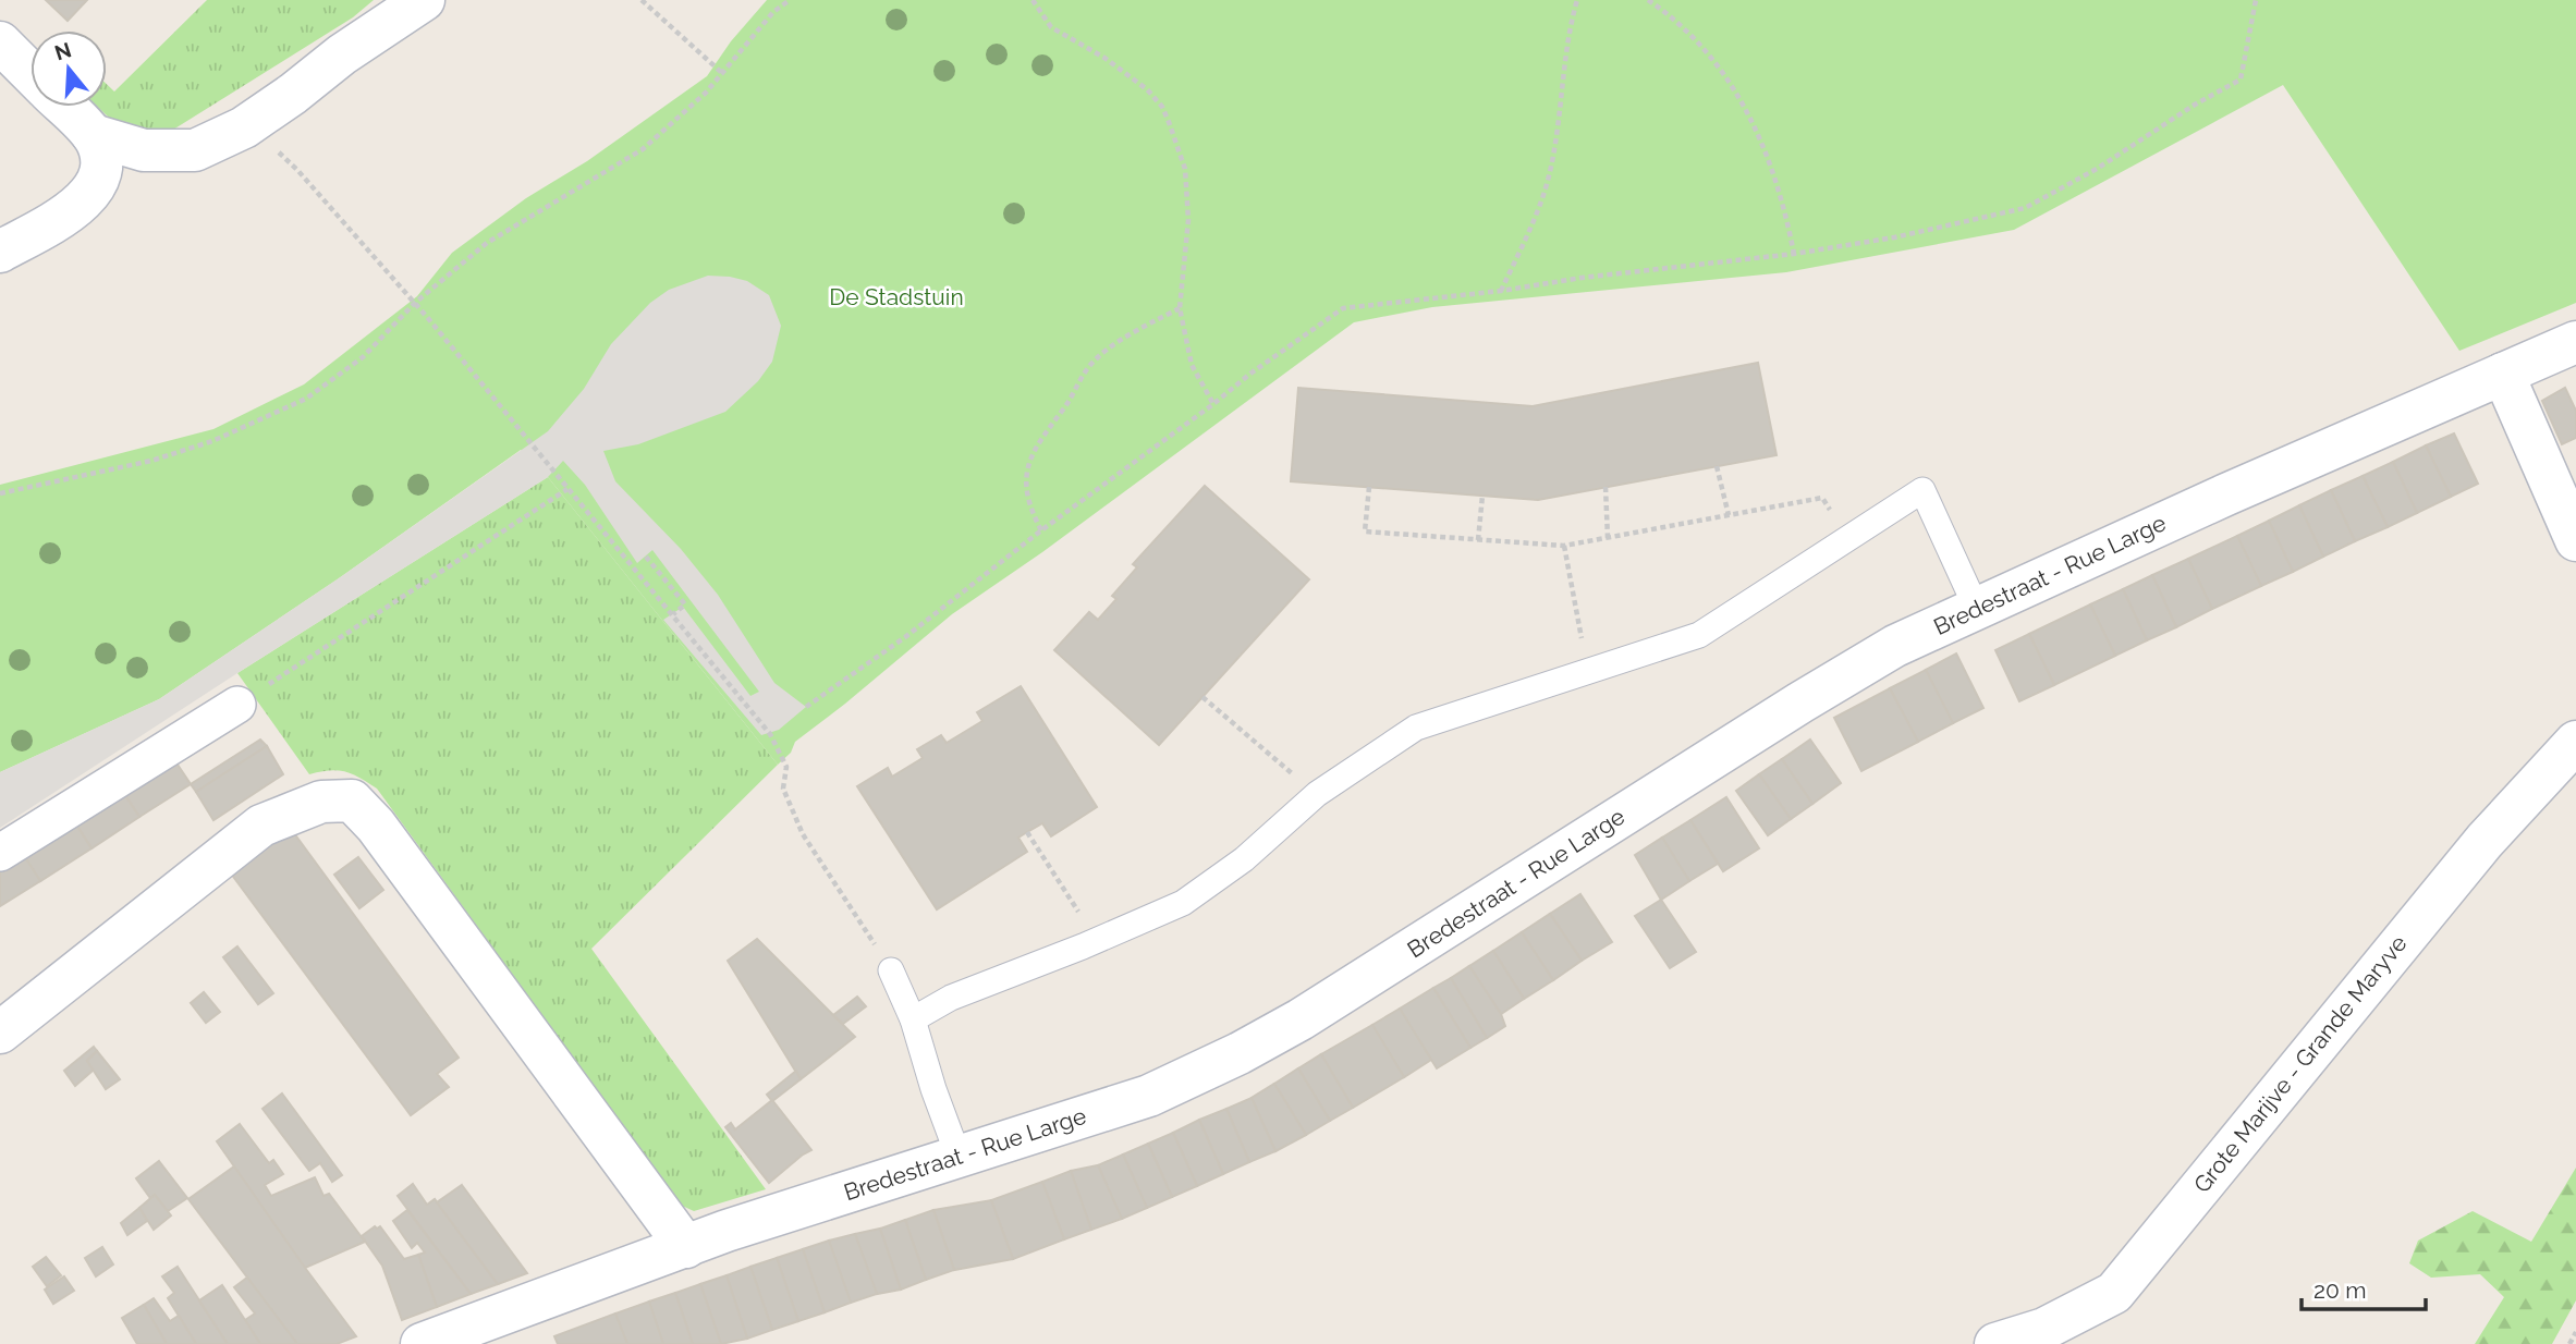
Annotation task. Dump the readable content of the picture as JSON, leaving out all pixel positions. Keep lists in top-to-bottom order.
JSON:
{
  "streets": {
    "street": ["Bredestraat - Rue Large", "Grote Marijve - Grande Maryve"]
  },
  "parks": ["De Stadstuin"],
  "scale_bar": "20 m",
  "north": "top"
}
